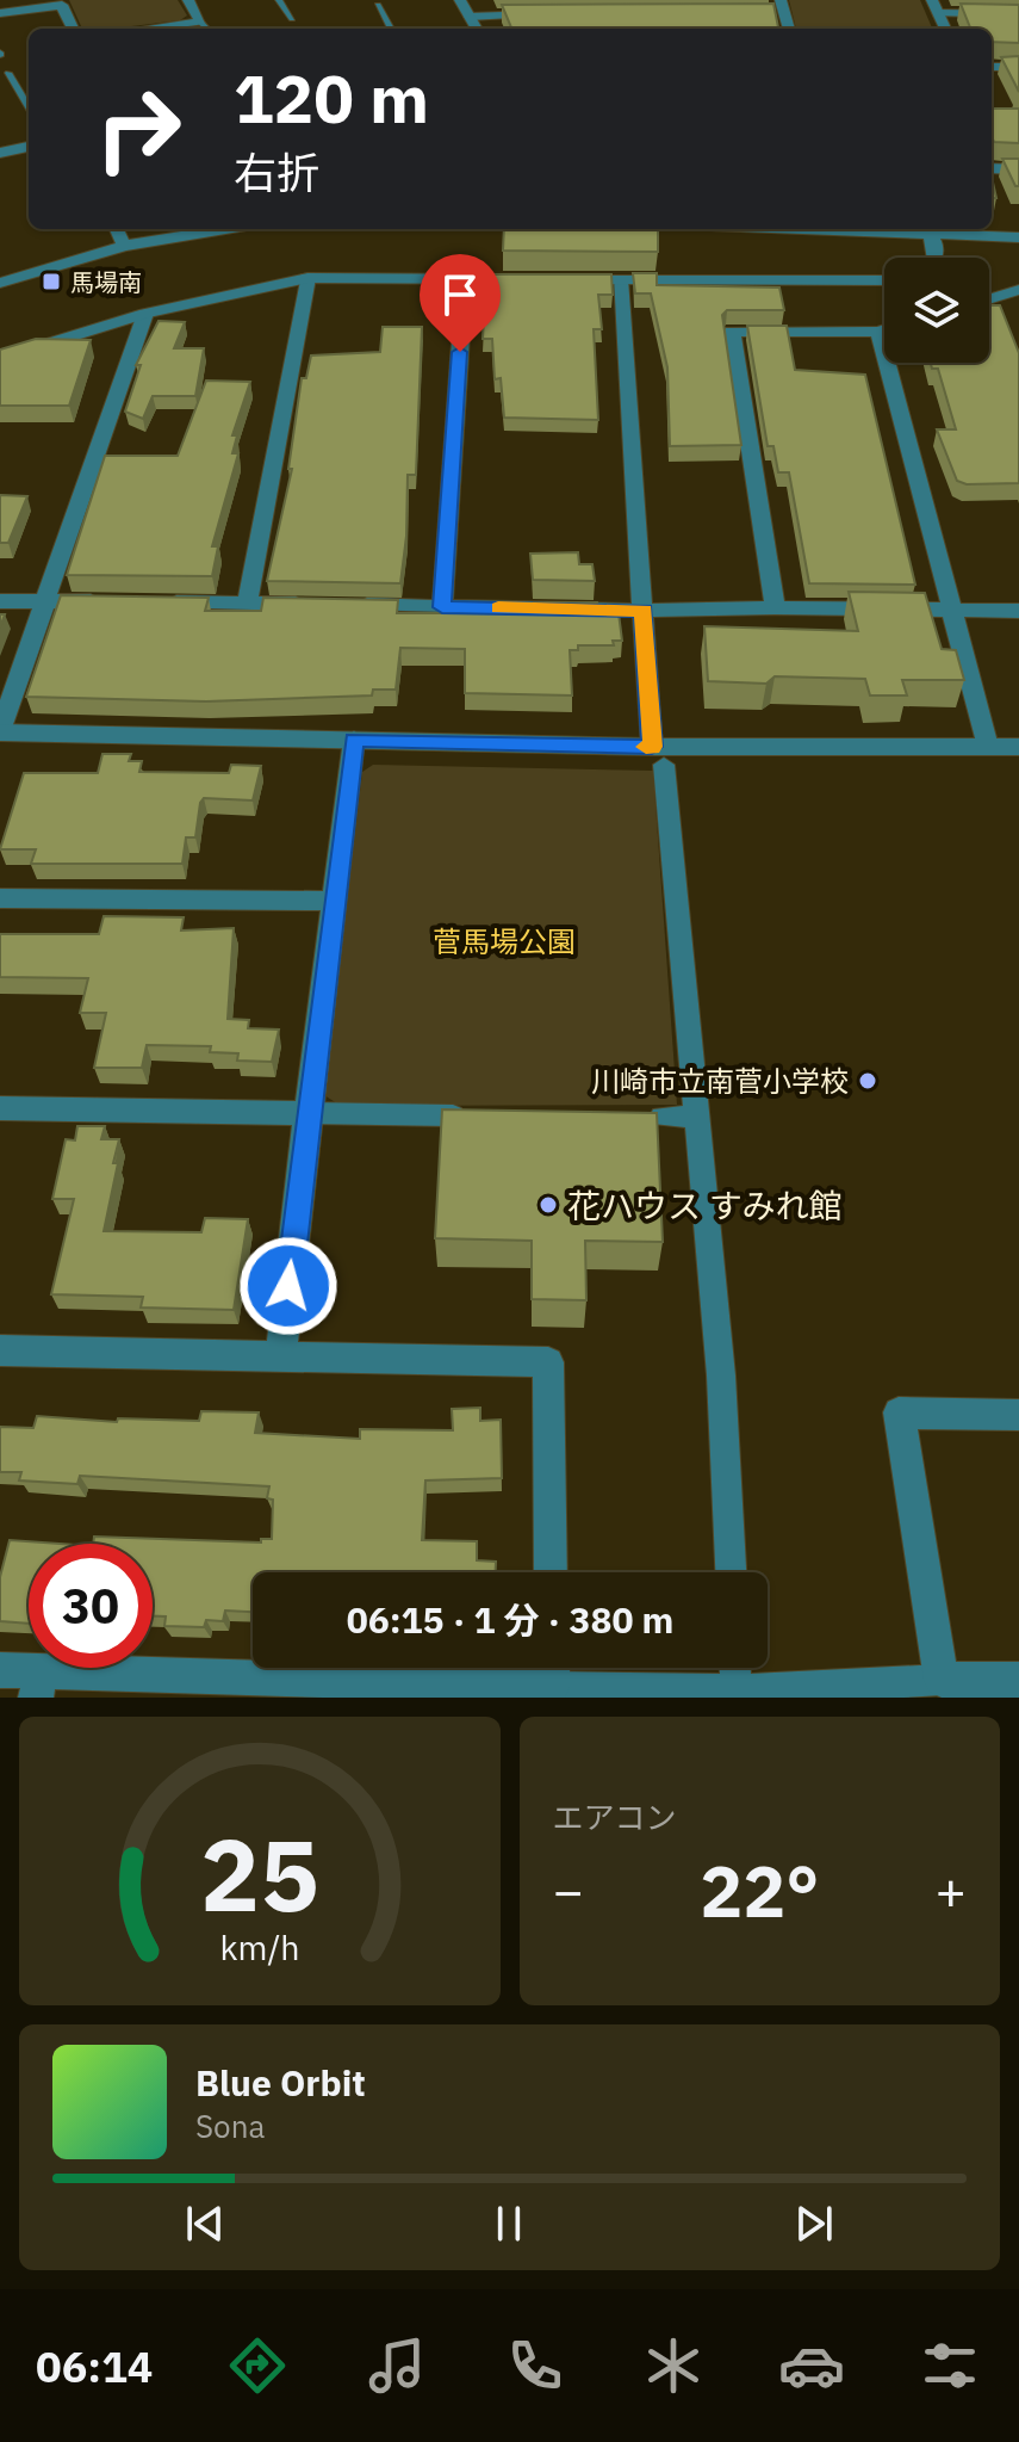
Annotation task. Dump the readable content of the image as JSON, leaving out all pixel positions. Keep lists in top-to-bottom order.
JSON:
{
  "parks": ["菅馬場公園"],
  "places": {
    "transit": ["馬場南"],
    "other": ["川崎市立南菅小学校", "花ハウス すみれ館"]
  },
  "page": {
    "turn": ["120 m", "右折"],
    "limit": "30",
    "trip": "06:15 · 1 分 · 380 m",
    "tile": "エアコン",
    "heat": ["−", "22°", "+"],
    "song": ["Blue Orbit", "Sona"],
    "tabs": "06:14",
    "gauge": ["25", "km/h"]
  }
}
